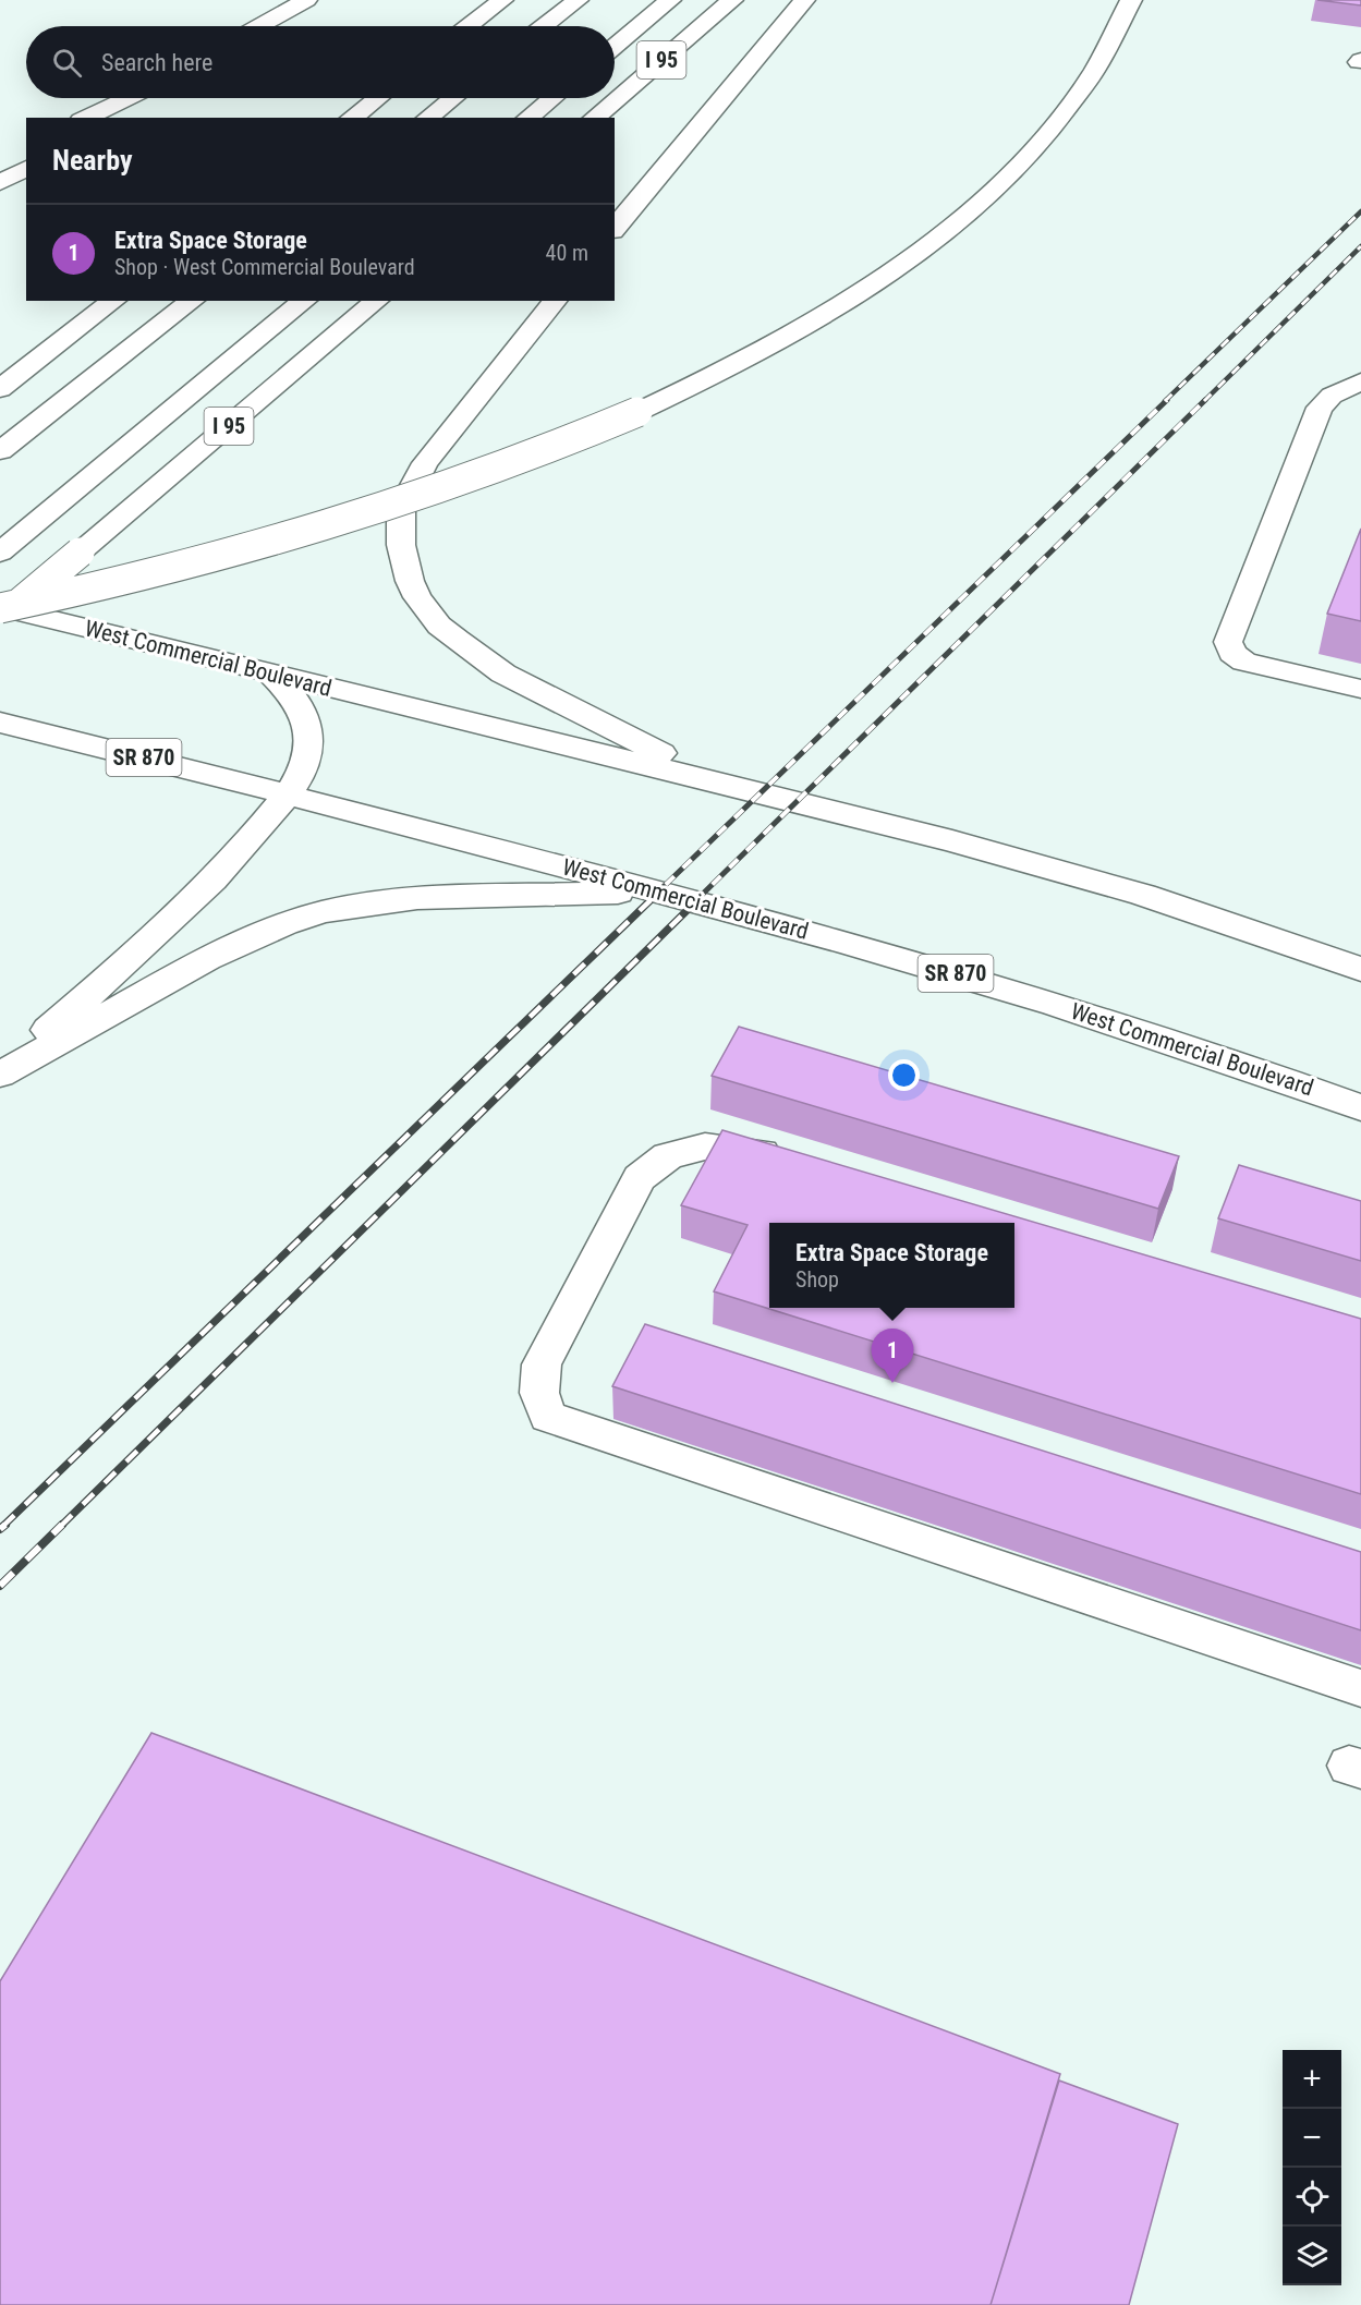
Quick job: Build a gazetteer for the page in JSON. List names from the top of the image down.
{
  "streets": {
    "main road": ["I 95", "West Commercial Boulevard", "SR 870"]
  },
  "page": {
    "search": "Search here",
    "heading": "Nearby",
    "list": [
      {
        "mark": "1",
        "name": "Extra Space Storage",
        "note": "Shop · West Commercial Boulevard",
        "value": "40 m"
      }
    ],
    "popup": ["Extra Space Storage", "Shop"],
    "pins": "1",
    "map_buttons": ["+", "−"]
  }
}
